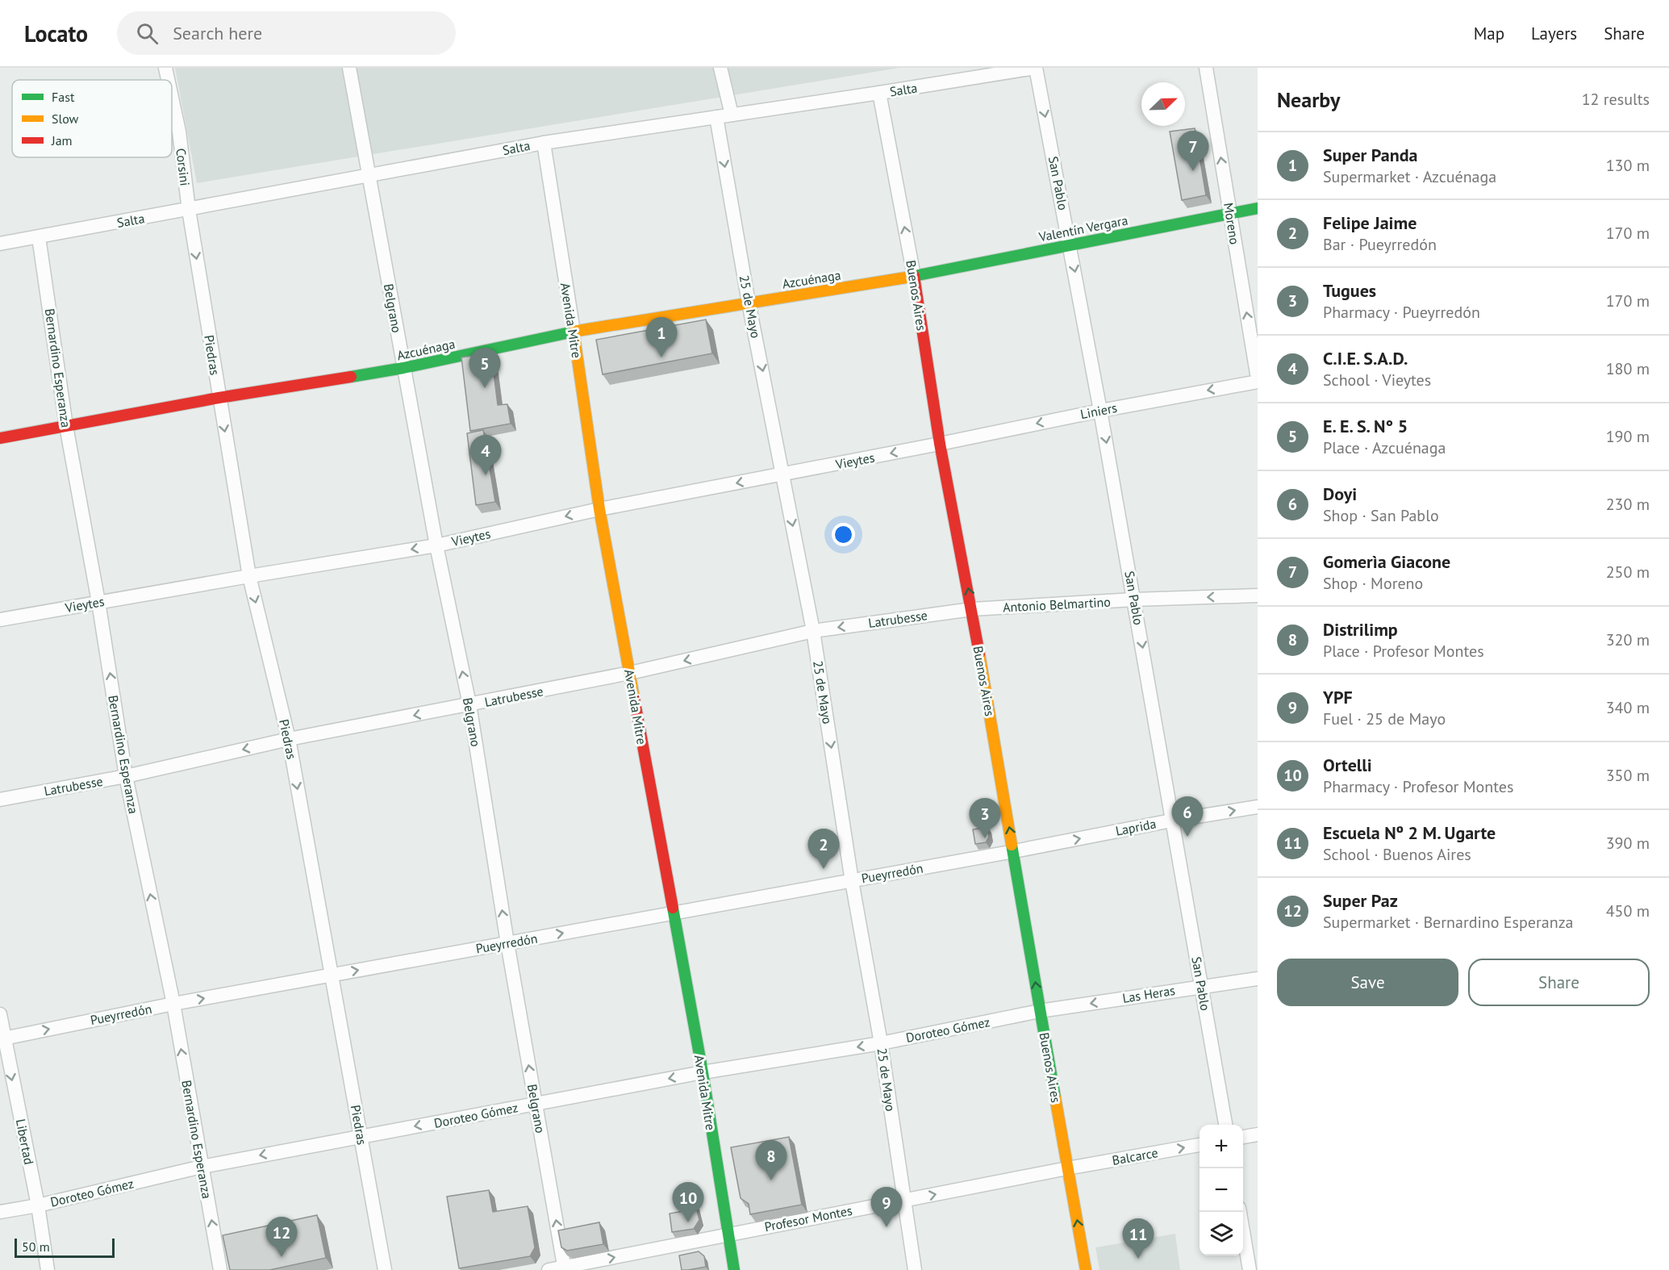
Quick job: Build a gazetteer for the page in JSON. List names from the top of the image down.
{
  "streets": {
    "street": [
      "Salta",
      "Corsini",
      "San Pablo",
      "Moreno",
      "Valentín Vergara",
      "Azcuénaga",
      "Buenos Aires",
      "25 de Mayo",
      "Belgrano",
      "Avenida Mitre",
      "Piedras",
      "Bernardino Esperanza",
      "Liniers",
      "Vieytes",
      "Antonio Belmartino",
      "Latrubesse",
      "Laprida",
      "Pueyrredón",
      "Las Heras",
      "Doroteo Gómez",
      "Libertad",
      "Balcarce",
      "Profesor Montes"
    ]
  },
  "crossings": [
    ["Salta", "Corsini"],
    ["Salta", "San Pablo"],
    ["Salta", "Buenos Aires"],
    ["Salta", "25 de Mayo"],
    ["Salta", "Belgrano"],
    ["Salta", "Avenida Mitre"],
    ["Salta", "Piedras"],
    ["Salta", "Bernardino Esperanza"],
    ["Corsini", "Piedras"],
    ["San Pablo", "Valentín Vergara"],
    ["San Pablo", "Liniers"],
    ["San Pablo", "Antonio Belmartino"],
    ["San Pablo", "Laprida"],
    ["San Pablo", "Las Heras"],
    ["Moreno", "Valentín Vergara"],
    ["Moreno", "Liniers"],
    ["Valentín Vergara", "Azcuénaga"],
    ["Valentín Vergara", "Buenos Aires"],
    ["Azcuénaga", "Buenos Aires"],
    ["Azcuénaga", "25 de Mayo"],
    ["Azcuénaga", "Belgrano"],
    ["Azcuénaga", "Avenida Mitre"],
    ["Azcuénaga", "Piedras"],
    ["Azcuénaga", "Bernardino Esperanza"],
    ["Buenos Aires", "Liniers"],
    ["Buenos Aires", "Vieytes"],
    ["Buenos Aires", "Antonio Belmartino"],
    ["Buenos Aires", "Latrubesse"],
    ["Buenos Aires", "Laprida"],
    ["Buenos Aires", "Pueyrredón"],
    ["Buenos Aires", "Las Heras"],
    ["Buenos Aires", "Doroteo Gómez"],
    ["Buenos Aires", "Balcarce"],
    ["Buenos Aires", "Profesor Montes"],
    ["25 de Mayo", "Vieytes"],
    ["25 de Mayo", "Latrubesse"],
    ["25 de Mayo", "Pueyrredón"],
    ["25 de Mayo", "Doroteo Gómez"],
    ["25 de Mayo", "Profesor Montes"],
    ["Belgrano", "Vieytes"],
    ["Belgrano", "Latrubesse"],
    ["Belgrano", "Pueyrredón"],
    ["Belgrano", "Doroteo Gómez"],
    ["Belgrano", "Profesor Montes"],
    ["Avenida Mitre", "Vieytes"],
    ["Avenida Mitre", "Latrubesse"],
    ["Avenida Mitre", "Pueyrredón"],
    ["Avenida Mitre", "Doroteo Gómez"],
    ["Avenida Mitre", "Profesor Montes"],
    ["Piedras", "Vieytes"],
    ["Piedras", "Latrubesse"],
    ["Piedras", "Pueyrredón"],
    ["Piedras", "Doroteo Gómez"],
    ["Bernardino Esperanza", "Vieytes"],
    ["Bernardino Esperanza", "Latrubesse"],
    ["Bernardino Esperanza", "Pueyrredón"],
    ["Bernardino Esperanza", "Doroteo Gómez"],
    ["Liniers", "Vieytes"],
    ["Antonio Belmartino", "Latrubesse"],
    ["Laprida", "Pueyrredón"],
    ["Pueyrredón", "Libertad"],
    ["Las Heras", "Doroteo Gómez"],
    ["Doroteo Gómez", "Libertad"],
    ["Balcarce", "Profesor Montes"]
  ],
  "one_way": [
    "San Pablo",
    "Moreno",
    "Buenos Aires",
    "25 de Mayo",
    "Belgrano",
    "Piedras",
    "Bernardino Esperanza",
    "Liniers",
    "Vieytes",
    "Antonio Belmartino",
    "Latrubesse",
    "Laprida",
    "Pueyrredón",
    "Las Heras",
    "Doroteo Gómez",
    "Libertad",
    "Balcarce",
    "Profesor Montes"
  ],
  "legend": ["Fast", "Slow", "Jam"],
  "scale_bar": "50 m",
  "north": "top right",
  "page": {
    "header": "Locato",
    "search": "Search here",
    "nav": ["Map", "Layers", "Share"],
    "heading": ["Nearby", "12 results"],
    "pins": [
      "7",
      "1",
      "5",
      "4",
      "6",
      "3",
      "2",
      "8",
      "10",
      "9",
      "12",
      "11"
    ],
    "list": [
      {
        "mark": "1",
        "name": "Super Panda",
        "note": "Supermarket · Azcuénaga",
        "value": "130 m"
      },
      {
        "mark": "2",
        "name": "Felipe Jaime",
        "note": "Bar · Pueyrredón",
        "value": "170 m"
      },
      {
        "mark": "3",
        "name": "Tugues",
        "note": "Pharmacy · Pueyrredón",
        "value": "170 m"
      },
      {
        "mark": "4",
        "name": "C.I.E. S.A.D.",
        "note": "School · Vieytes",
        "value": "180 m"
      },
      {
        "mark": "5",
        "name": "E. E. S. N° 5",
        "note": "Place · Azcuénaga",
        "value": "190 m"
      },
      {
        "mark": "6",
        "name": "Doyi",
        "note": "Shop · San Pablo",
        "value": "230 m"
      },
      {
        "mark": "7",
        "name": "Gomerìa Giacone",
        "note": "Shop · Moreno",
        "value": "250 m"
      },
      {
        "mark": "8",
        "name": "Distrilimp",
        "note": "Place · Profesor Montes",
        "value": "320 m"
      },
      {
        "mark": "9",
        "name": "YPF",
        "note": "Fuel · 25 de Mayo",
        "value": "340 m"
      },
      {
        "mark": "10",
        "name": "Ortelli",
        "note": "Pharmacy · Profesor Montes",
        "value": "350 m"
      },
      {
        "mark": "11",
        "name": "Escuela Nº 2 M. Ugarte",
        "note": "School · Buenos Aires",
        "value": "390 m"
      },
      {
        "mark": "12",
        "name": "Super Paz",
        "note": "Supermarket · Bernardino Esperanza",
        "value": "450 m"
      }
    ],
    "buttons": ["Save", "Share"],
    "map_buttons": ["+", "−"],
    "scale": "50 m"
  }
}
